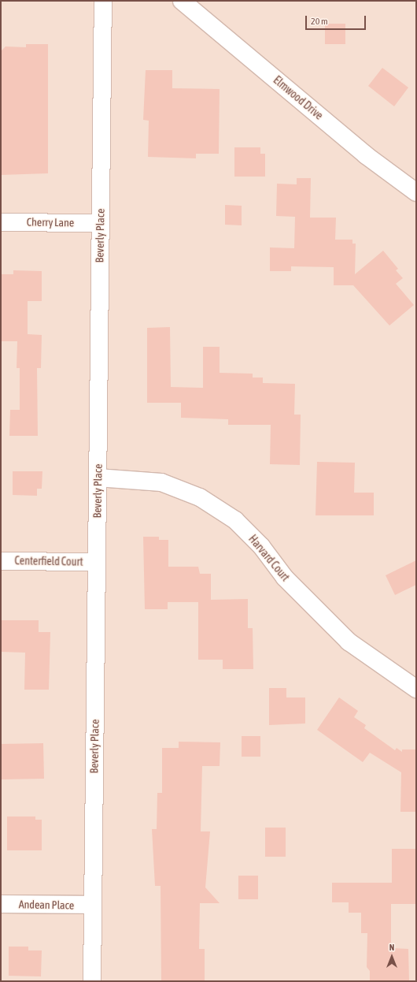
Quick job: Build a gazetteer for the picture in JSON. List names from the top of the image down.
{
  "streets": {
    "street": [
      "Elmwood Drive",
      "Cherry Lane",
      "Beverly Place",
      "Harvard Court",
      "Centerfield Court",
      "Andean Place"
    ]
  },
  "crossings": [
    ["Cherry Lane", "Beverly Place"],
    ["Beverly Place", "Harvard Court"],
    ["Beverly Place", "Centerfield Court"],
    ["Beverly Place", "Andean Place"]
  ],
  "scale_bar": "20 m",
  "north": "top"
}
